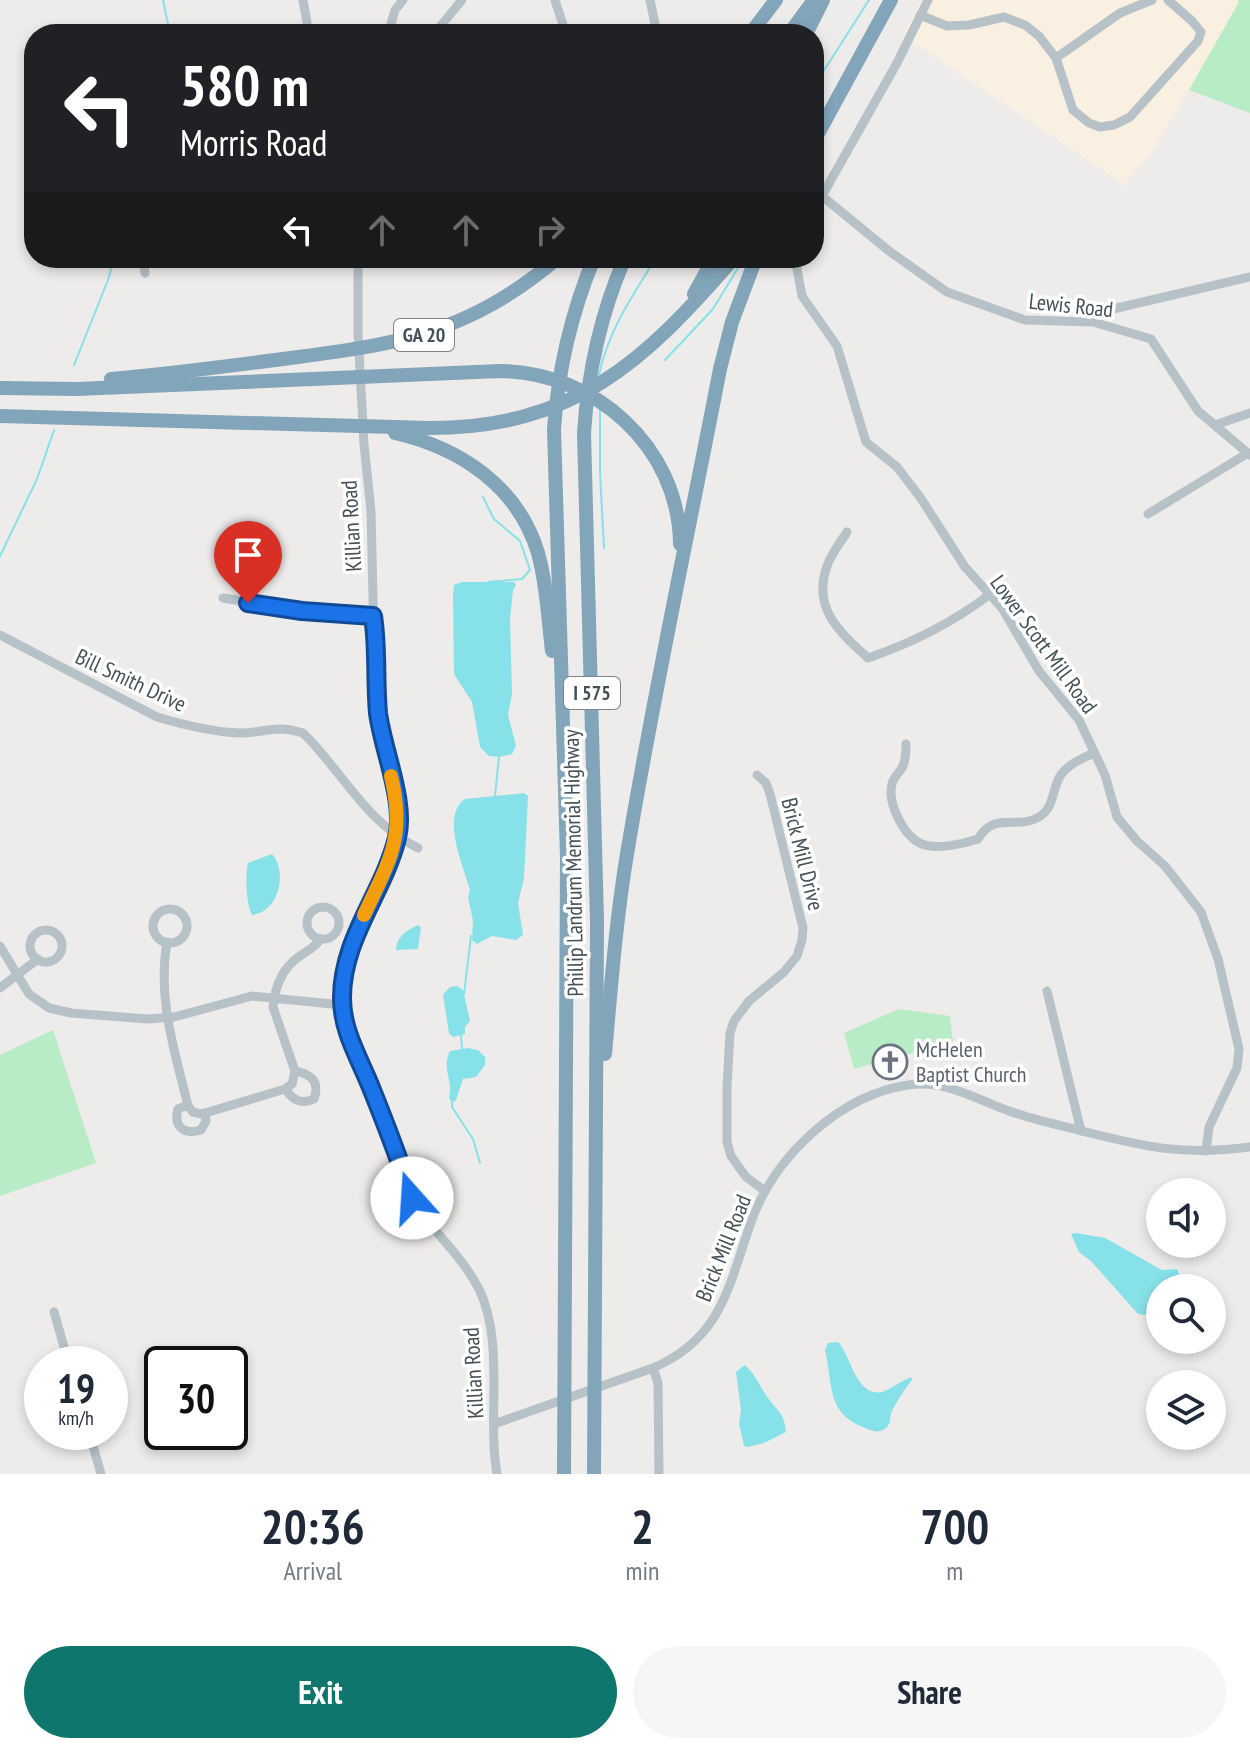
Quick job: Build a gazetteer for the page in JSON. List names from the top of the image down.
{
  "streets": {
    "highway": ["GA 20", "I 575", "Phillip Landrum Memorial Highway"],
    "street": [
      "Lewis Road",
      "Killian Road",
      "Lower Scott Mill Road",
      "Bill Smith Drive",
      "Brick Mill Drive",
      "Brick Mill Road"
    ]
  },
  "crossings": [
    ["Killian Road", "Bill Smith Drive"],
    ["Killian Road", "Brick Mill Road"],
    ["Lower Scott Mill Road", "Brick Mill Road"],
    ["Brick Mill Drive", "Brick Mill Road"]
  ],
  "places": {
    "church": ["McHelen Baptist Church"]
  },
  "page": {
    "turn": ["580 m", "Morris Road"],
    "speed": "19 km/h",
    "limit": "30",
    "eta": [
      "20:36",
      "Arrival",
      "2",
      "min",
      "700",
      "m"
    ],
    "buttons": ["Exit", "Share"]
  }
}
